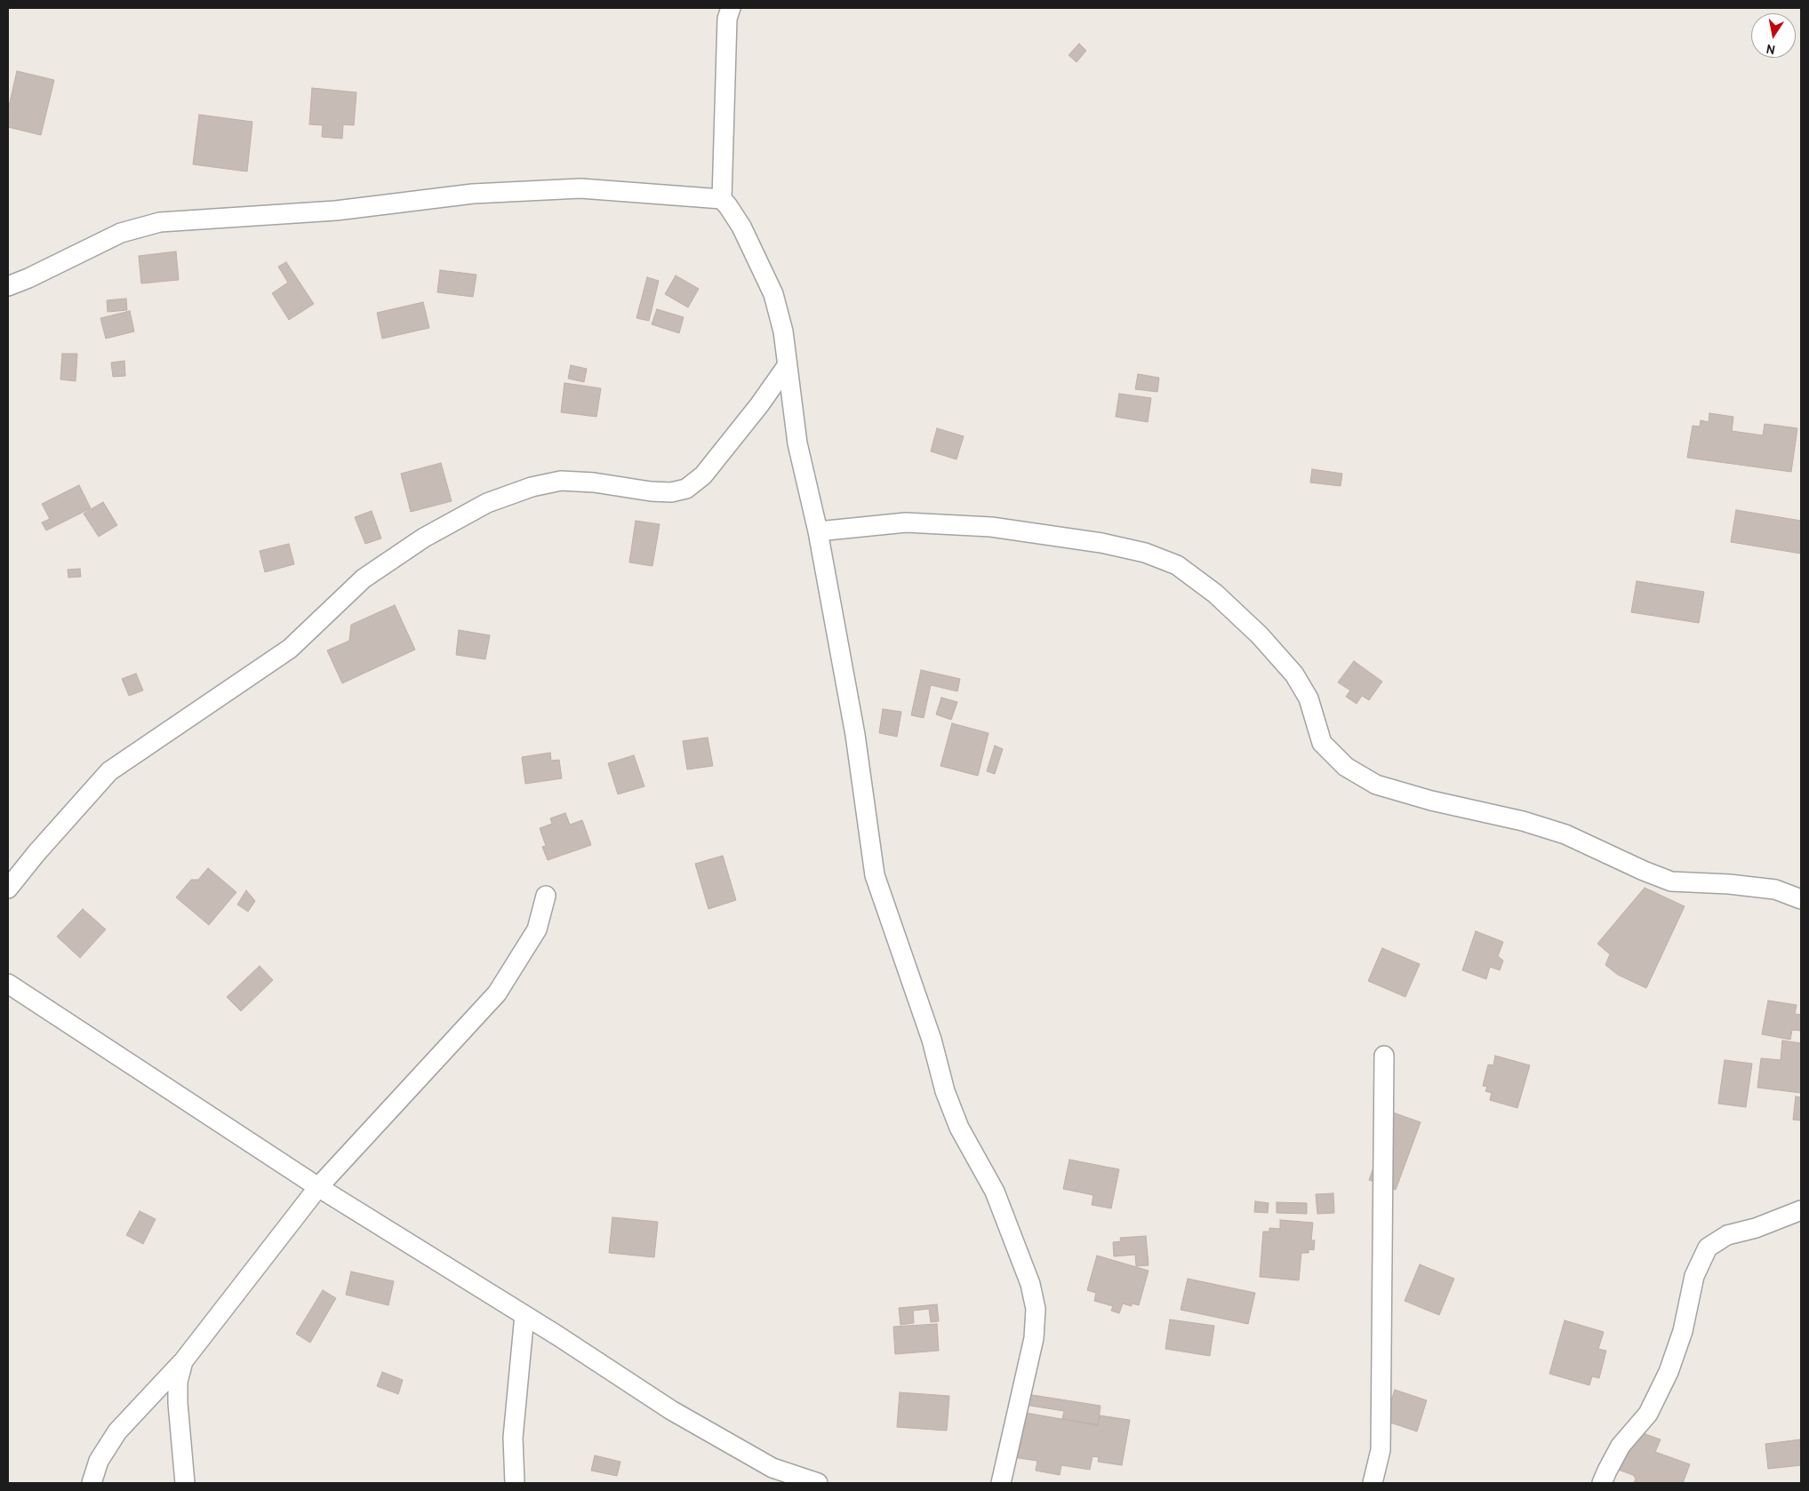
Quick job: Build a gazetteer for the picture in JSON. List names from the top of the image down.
{
  "north": "bottom"
}
